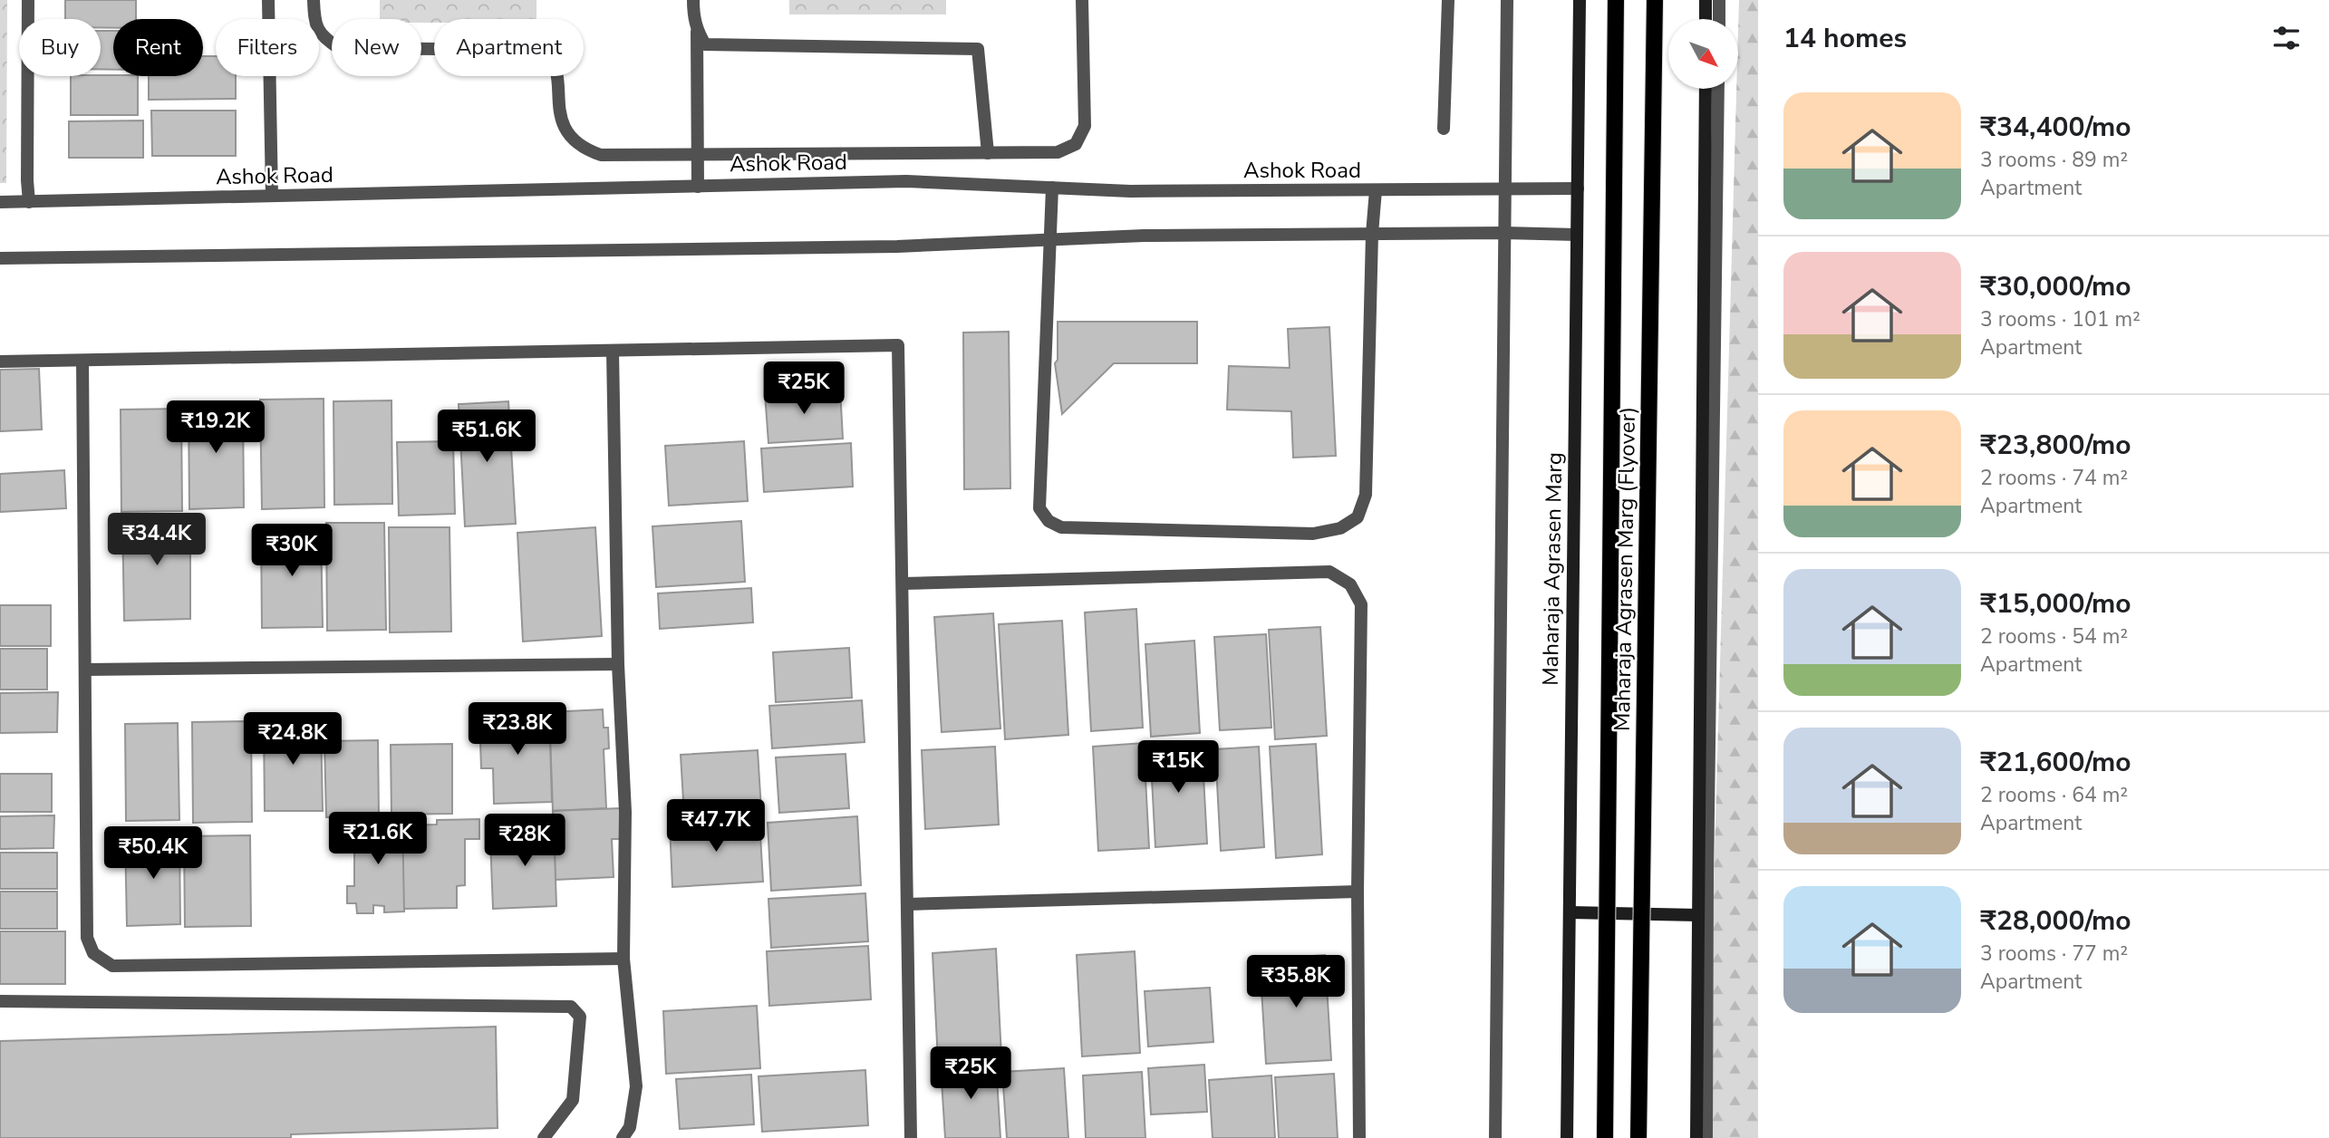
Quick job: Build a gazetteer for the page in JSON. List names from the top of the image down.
{
  "streets": {
    "main road": ["Maharaja Agrasen Marg", "Maharaja Agrasen Marg (Flyover)"],
    "street": ["Ashok Road"]
  },
  "crossings": [
    ["Ashok Road", "Maharaja Agrasen Marg"]
  ],
  "north": "bottom right",
  "page": {
    "heading": "14 homes",
    "chip": [
      "Buy",
      "Rent",
      "Filters",
      "New",
      "Apartment"
    ],
    "list": [
      {
        "name": "₹34,400/mo",
        "note": "3 rooms · 89 m² · Apartment"
      },
      {
        "name": "₹30,000/mo",
        "note": "3 rooms · 101 m² · Apartment"
      },
      {
        "name": "₹23,800/mo",
        "note": "2 rooms · 74 m² · Apartment"
      },
      {
        "name": "₹15,000/mo",
        "note": "2 rooms · 54 m² · Apartment"
      },
      {
        "name": "₹21,600/mo",
        "note": "2 rooms · 64 m² · Apartment"
      },
      {
        "name": "₹28,000/mo",
        "note": "3 rooms · 77 m² · Apartment"
      }
    ],
    "price": [
      "₹25K",
      "₹19.2K",
      "₹51.6K",
      "₹34.4K",
      "₹30K",
      "₹23.8K",
      "₹24.8K",
      "₹15K",
      "₹47.7K",
      "₹21.6K",
      "₹28K",
      "₹50.4K",
      "₹35.8K",
      "₹25K"
    ]
  }
}
